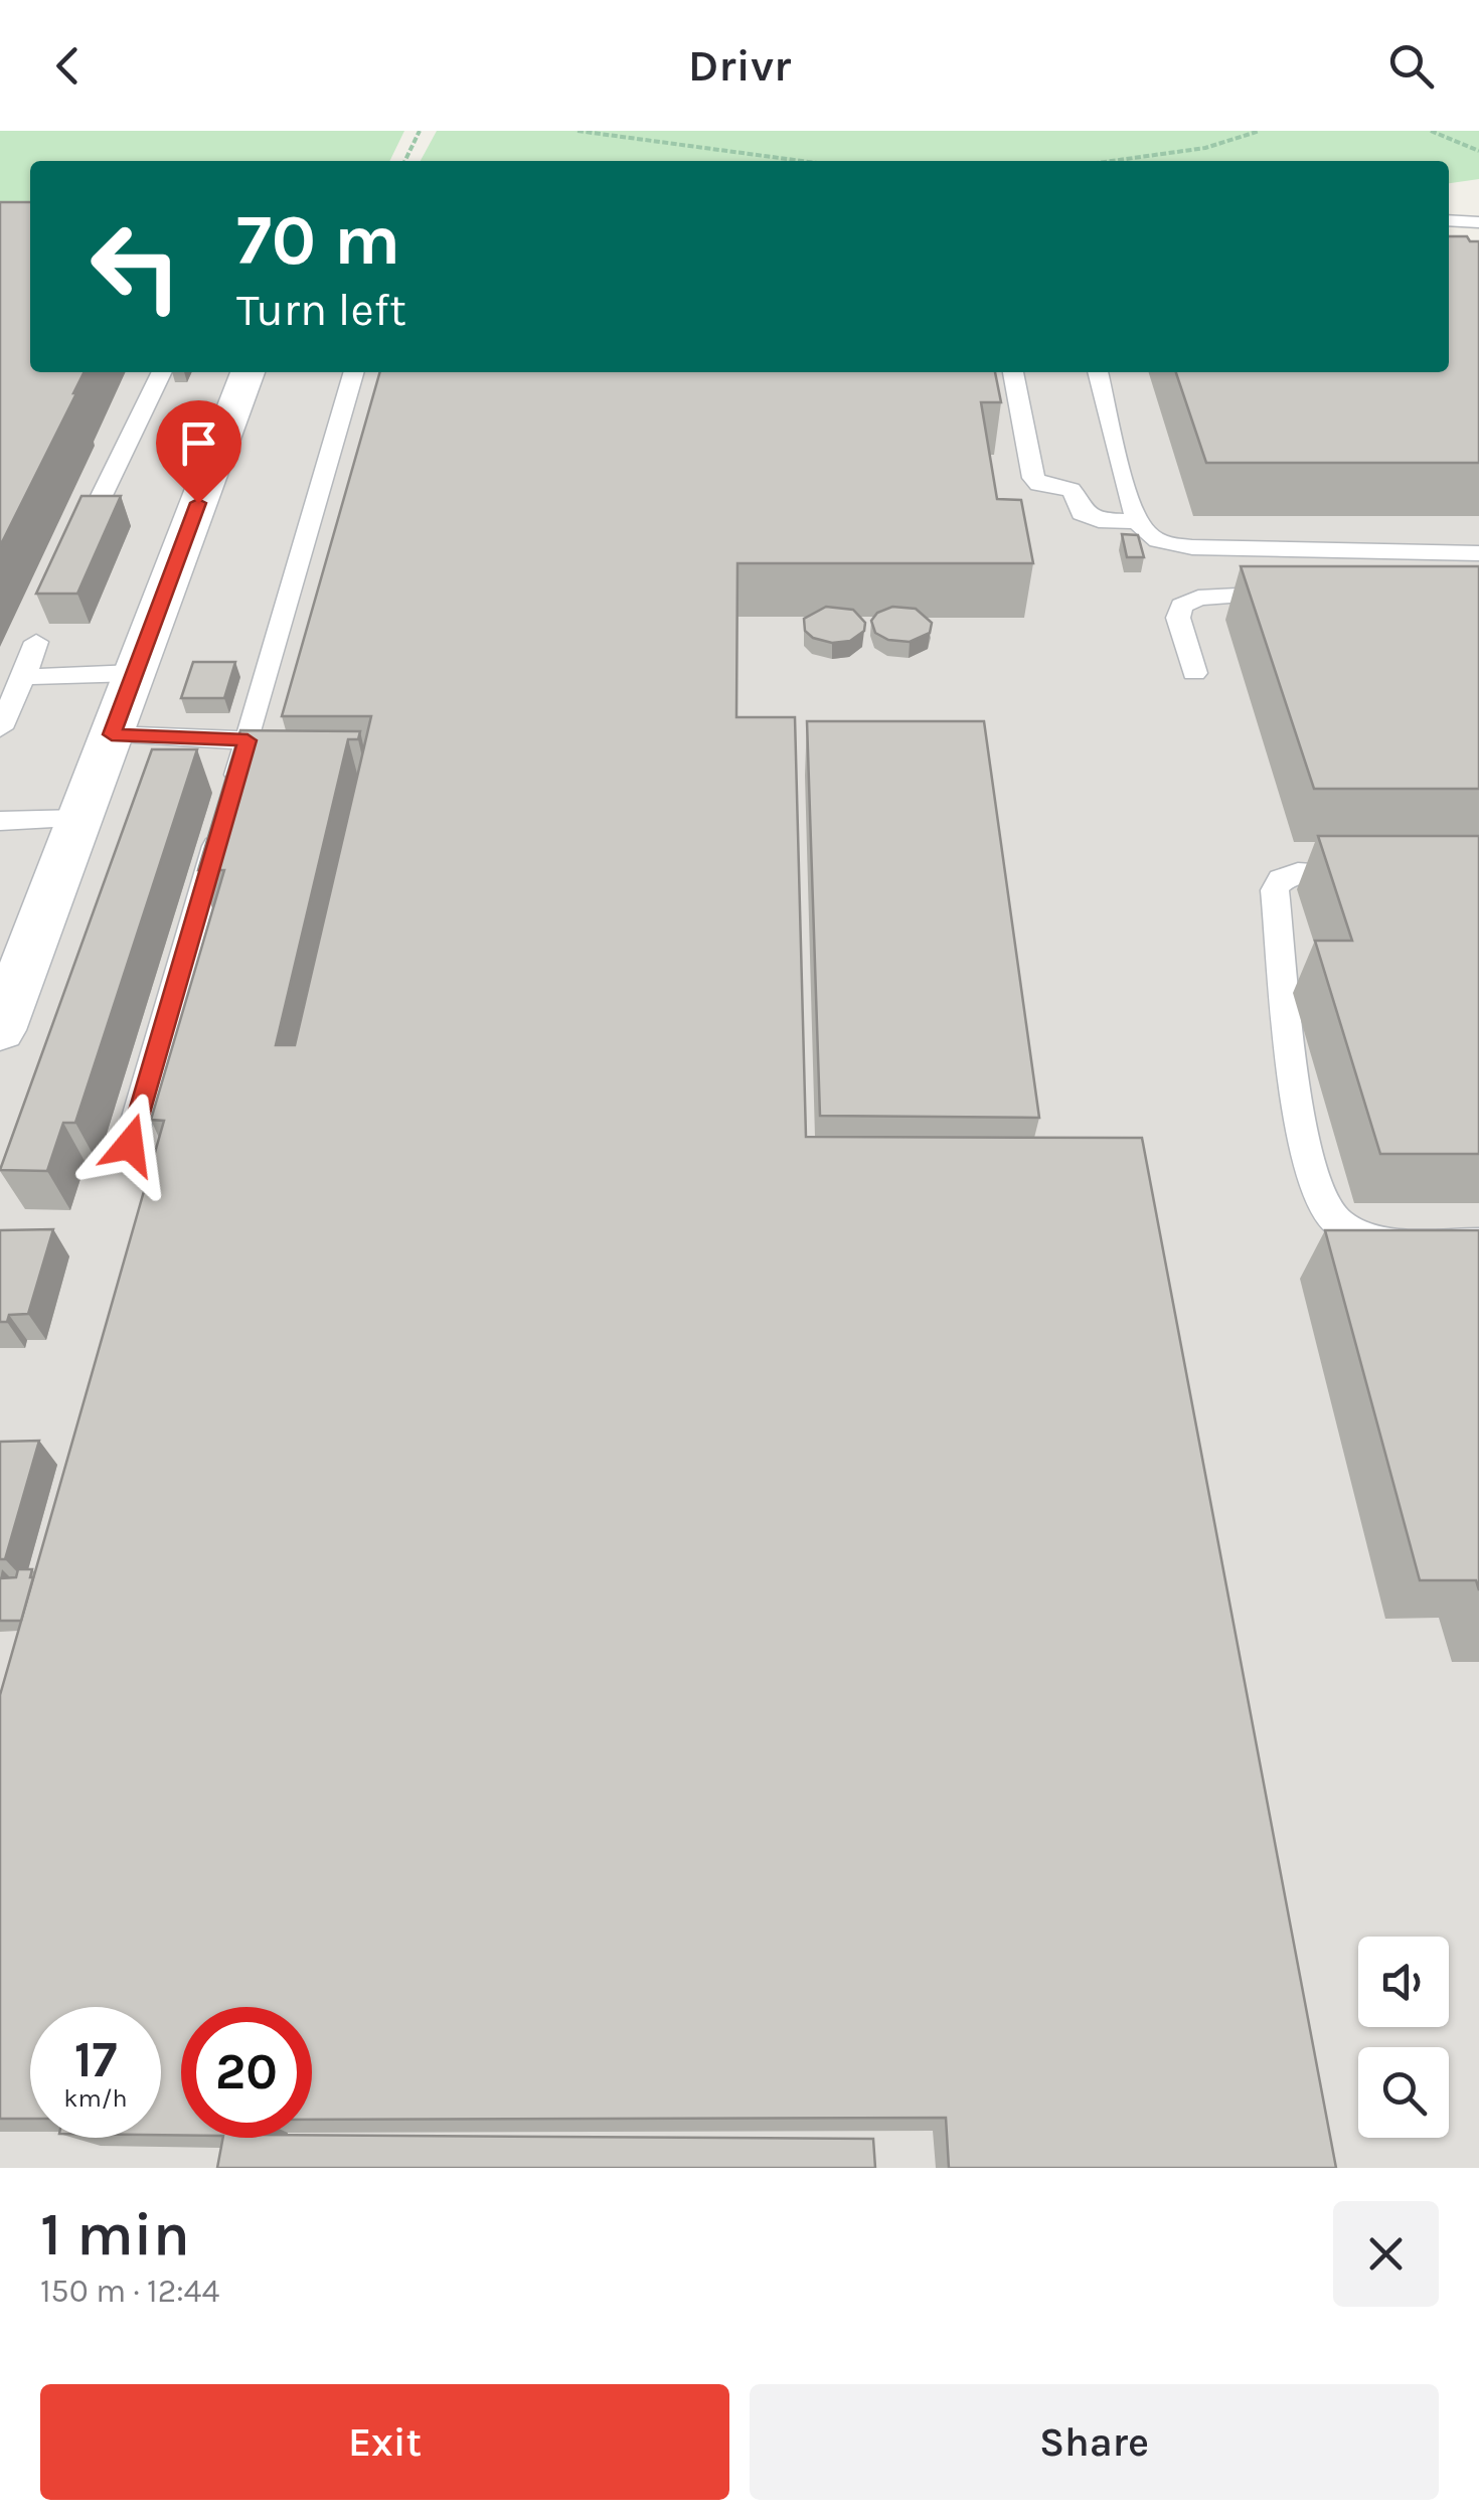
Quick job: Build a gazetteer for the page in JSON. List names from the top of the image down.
{
  "page": {
    "header": "Drivr",
    "turn": ["70 m", "Turn left"],
    "speed": "17 km/h",
    "limit": "20",
    "heading": ["1 min", "150 m · 12:44"],
    "buttons": ["Exit", "Share"]
  }
}
